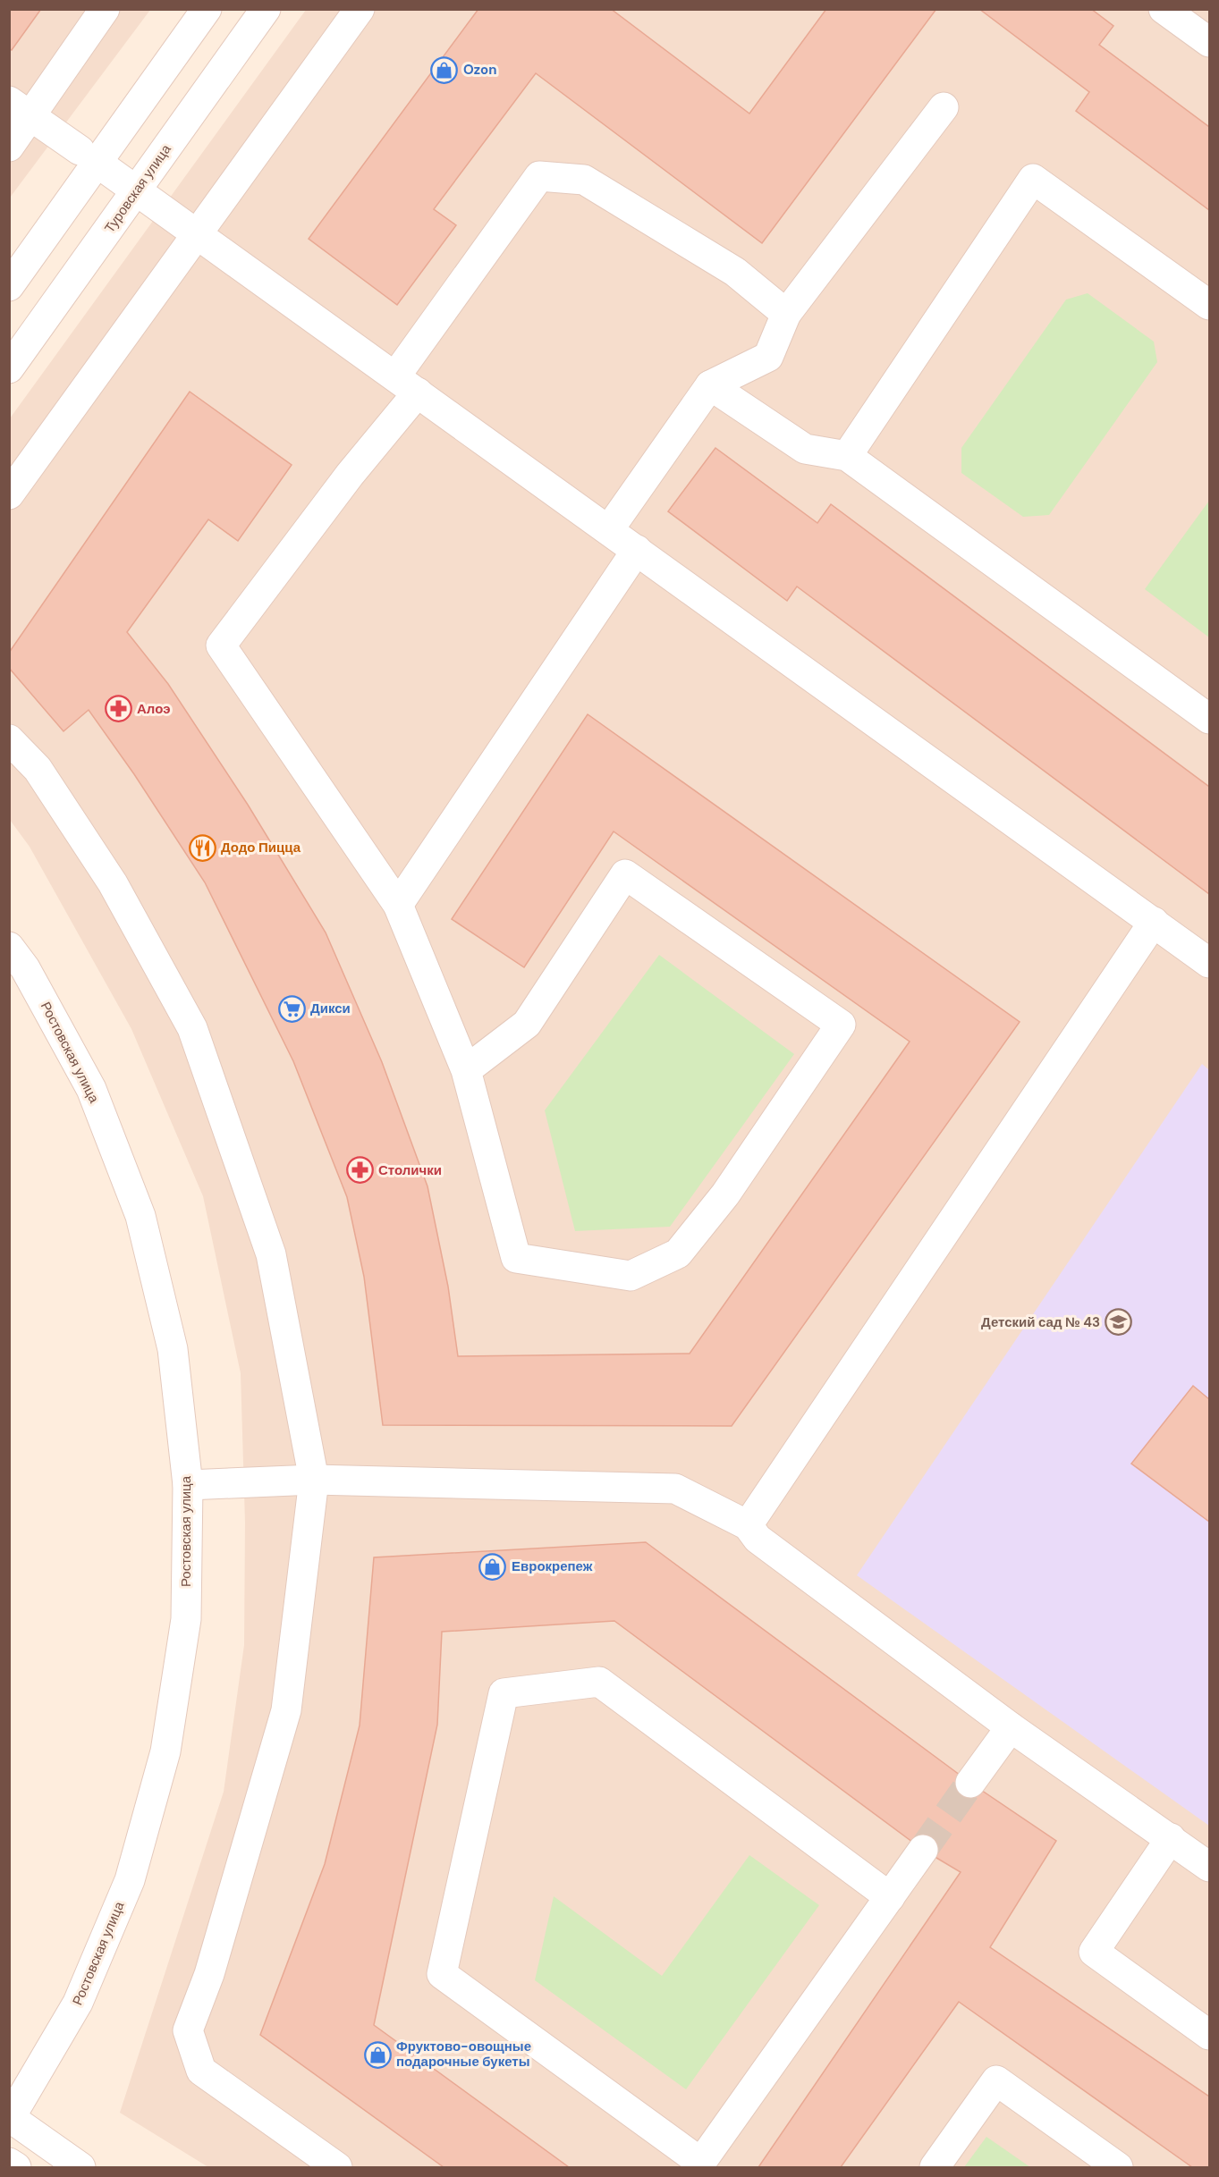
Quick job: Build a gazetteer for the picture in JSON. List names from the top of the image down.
{
  "streets": {
    "street": ["Туровская улица", "Ростовская улица"]
  },
  "places": {
    "shop": ["Ozon", "Еврокрепеж", "Фруктово-овощные подарочные букеты"],
    "pharmacy": ["Алоэ", "Столички"],
    "restaurant": ["Додо Пицца"],
    "supermarket": ["Дикси"],
    "school or university": ["Детский сад № 43"]
  }
}
